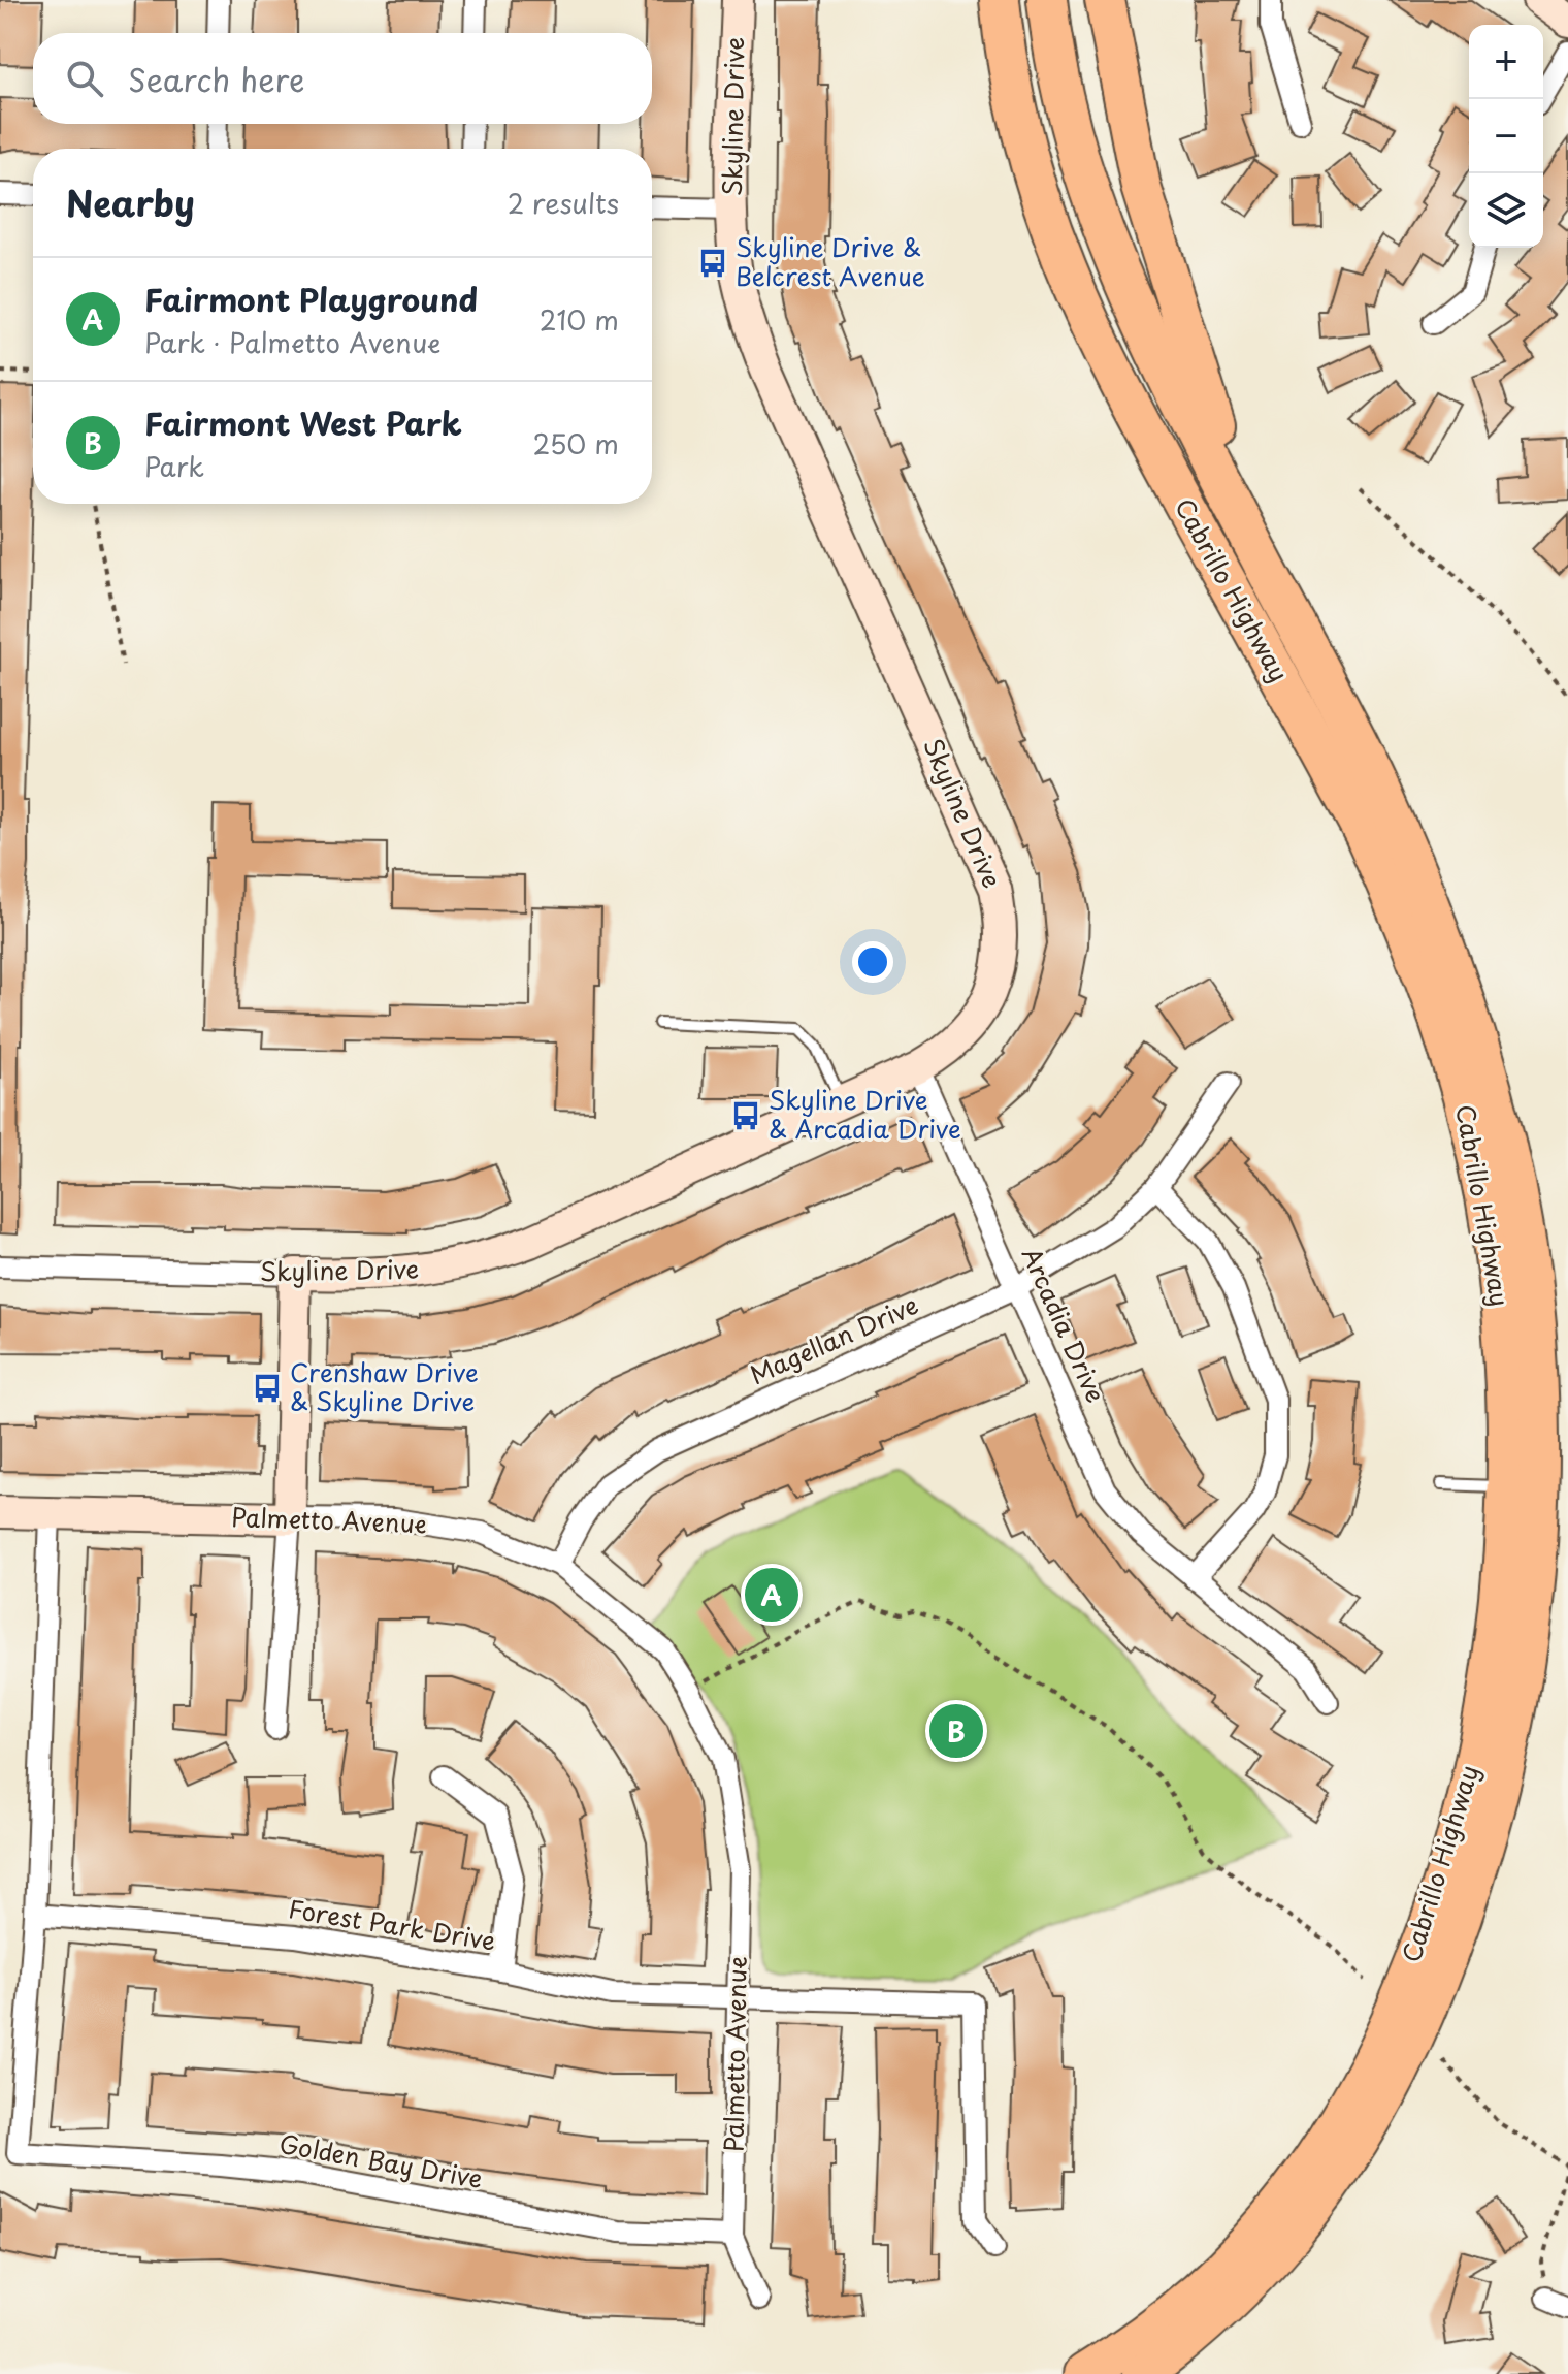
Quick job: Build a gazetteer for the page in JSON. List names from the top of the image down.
{
  "streets": {
    "highway": ["Cabrillo Highway"],
    "street": [
      "Skyline Drive",
      "Arcadia Drive",
      "Magellan Drive",
      "Palmetto Avenue",
      "Forest Park Drive",
      "Golden Bay Drive"
    ]
  },
  "crossings": [
    ["Skyline Drive", "Arcadia Drive"],
    ["Arcadia Drive", "Magellan Drive"],
    ["Magellan Drive", "Palmetto Avenue"],
    ["Palmetto Avenue", "Forest Park Drive"],
    ["Palmetto Avenue", "Golden Bay Drive"],
    ["Forest Park Drive", "Golden Bay Drive"]
  ],
  "places": {
    "bus stop": ["Skyline Drive & Belcrest Avenue", "Skyline Drive & Arcadia Drive", "Crenshaw Drive & Skyline Drive"]
  },
  "page": {
    "map_buttons": ["+", "−"],
    "search": "Search here",
    "heading": ["Nearby", "2 results"],
    "list": [
      {
        "mark": "A",
        "name": "Fairmont Playground",
        "note": "Park · Palmetto Avenue",
        "value": "210 m"
      },
      {
        "mark": "B",
        "name": "Fairmont West Park",
        "note": "Park",
        "value": "250 m"
      }
    ],
    "pins": ["A", "B"]
  }
}
